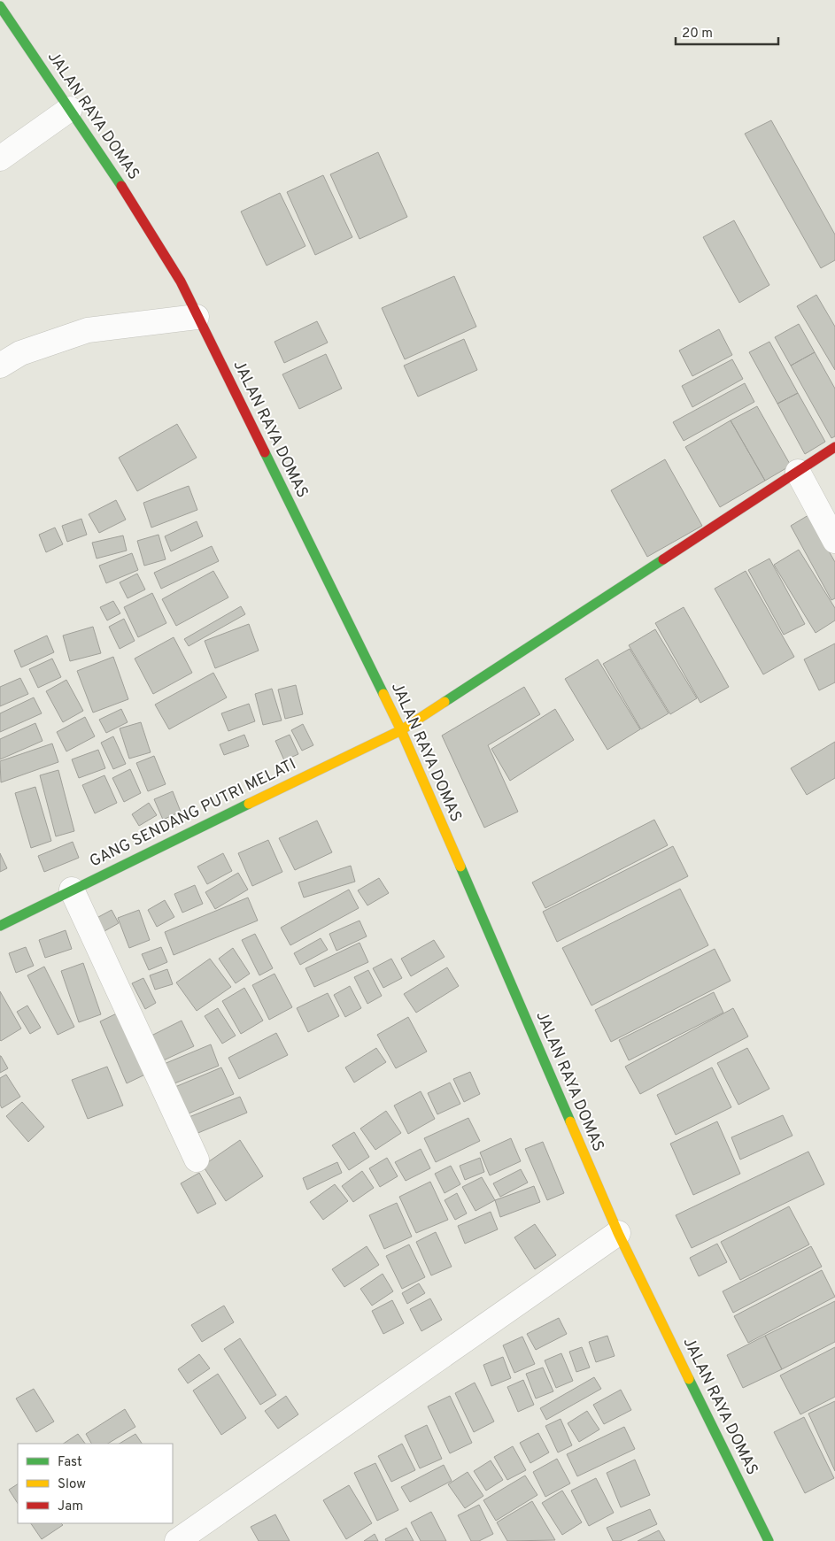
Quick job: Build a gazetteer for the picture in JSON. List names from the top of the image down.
{
  "streets": {
    "main road": ["JALAN RAYA DOMAS", "GANG SENDANG PUTRI MELATI"]
  },
  "crossings": [
    ["JALAN RAYA DOMAS", "GANG SENDANG PUTRI MELATI"]
  ],
  "legend": ["Fast", "Slow", "Jam"],
  "scale_bar": "20 m"
}
